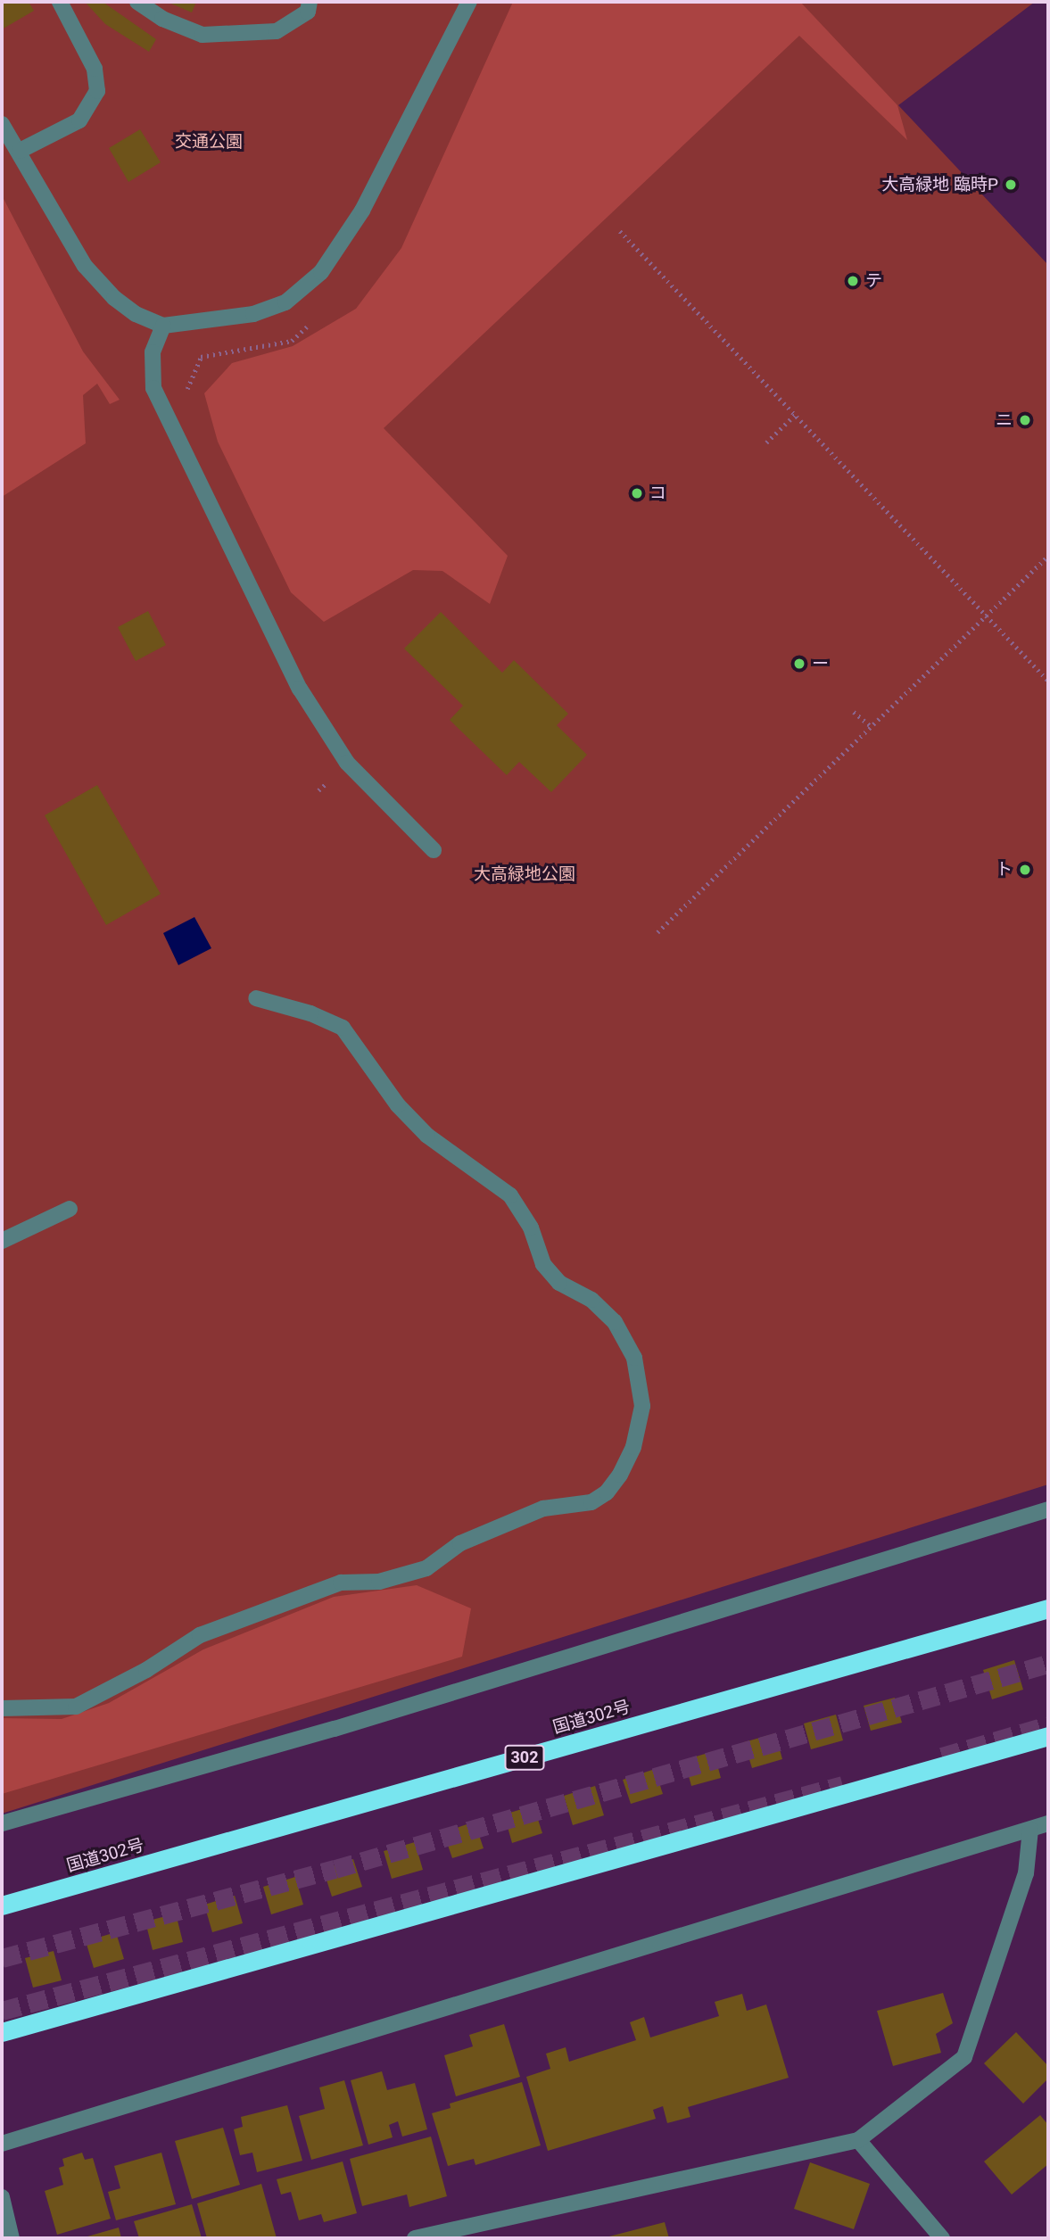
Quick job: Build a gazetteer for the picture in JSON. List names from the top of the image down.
{
  "streets": {
    "highway": ["国道302号", "302"]
  },
  "parks": ["交通公園", "大高緑地公園"],
  "places": [
    "大高緑地 臨時P",
    "テ",
    "ニ",
    "コ",
    "ー",
    "ト"
  ]
}
